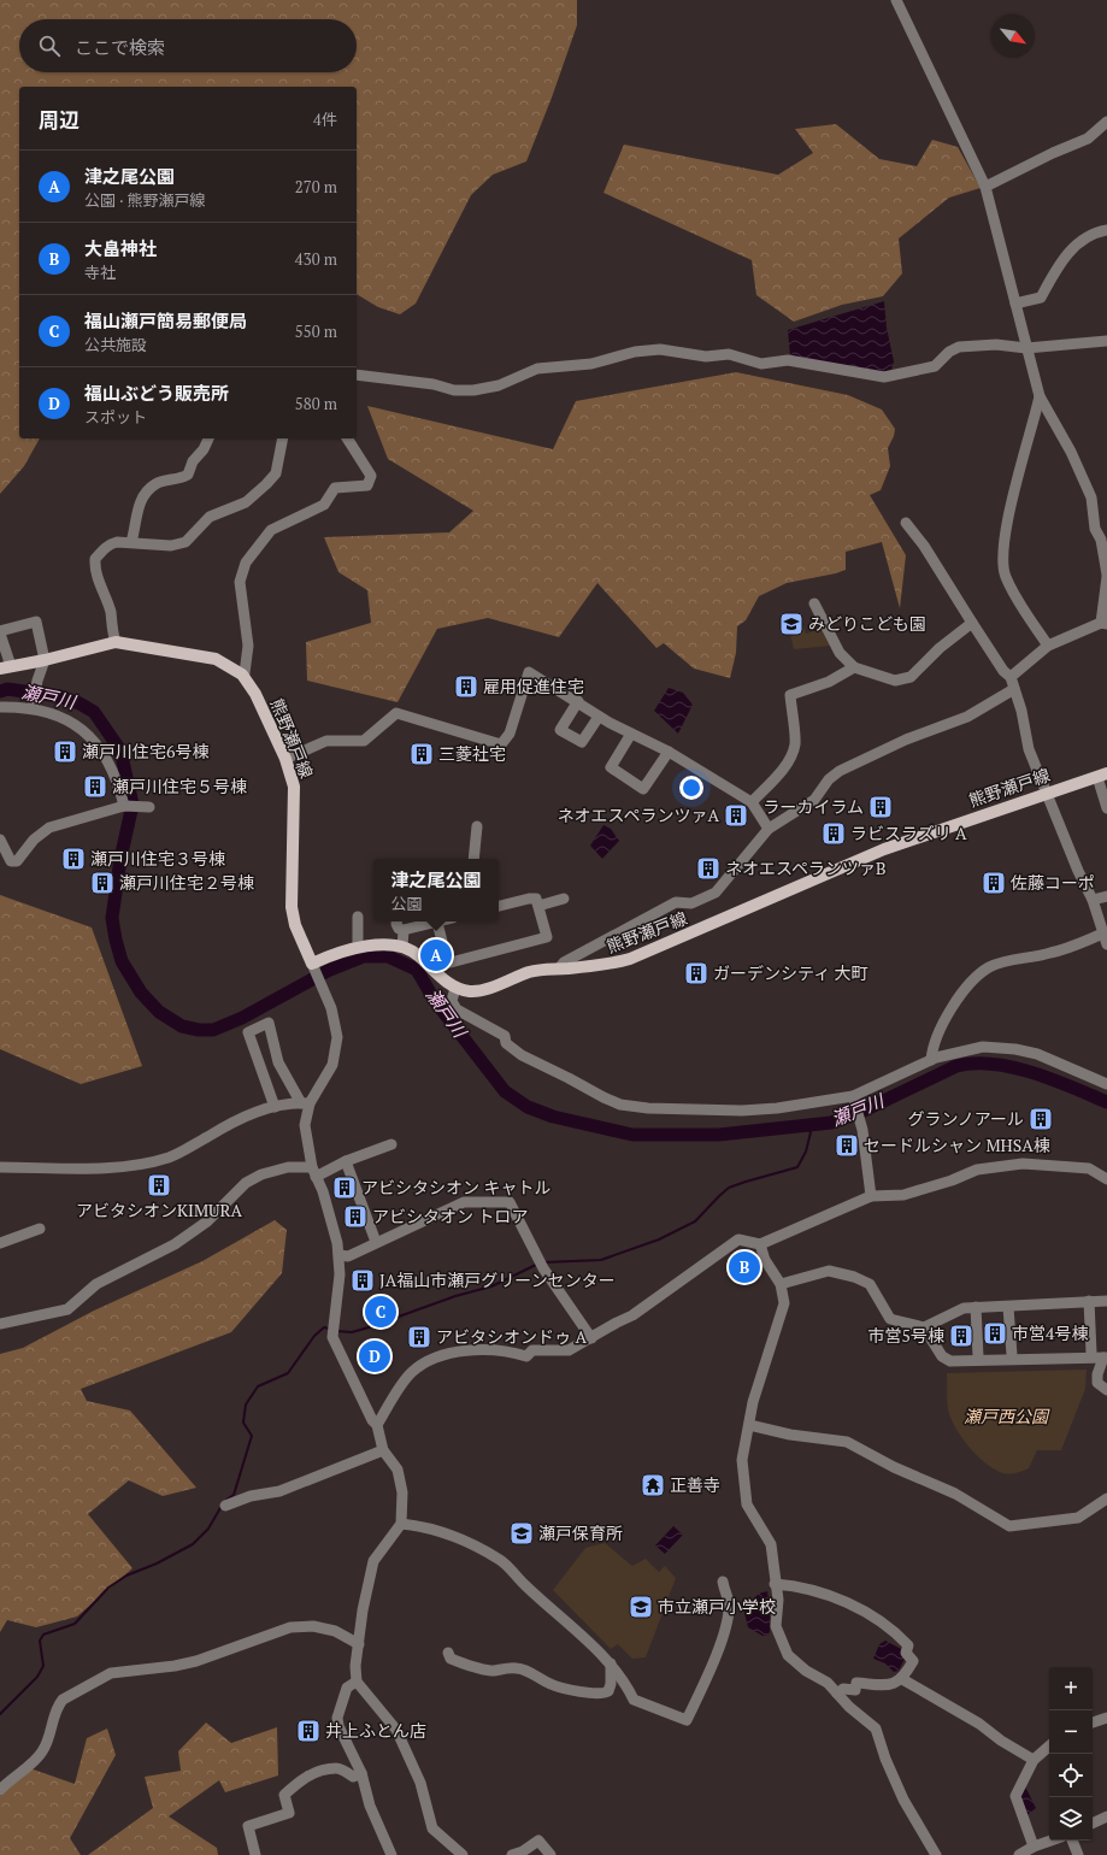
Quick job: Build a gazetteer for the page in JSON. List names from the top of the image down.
{
  "streets": {
    "main road": ["熊野瀬戸線"]
  },
  "water": ["瀬戸川"],
  "parks": ["瀬戸西公園"],
  "places": {
    "school or university": ["みどりこども園", "瀬戸保育所", "市立瀬戸小学校"],
    "building": [
      "雇用促進住宅",
      "瀬戸川住宅6号棟",
      "三菱社宅",
      "瀬戸川住宅５号棟",
      "ラーカイラム",
      "ネオエスペランツァA",
      "ラビスラズリ A",
      "瀬戸川住宅３号棟",
      "ネオエスペランツァB",
      "瀬戸川住宅２号棟",
      "佐藤コーポ",
      "ガーデンシティ 大町",
      "グランノアール",
      "セードルシャン MHSA棟",
      "アビタシオンKIMURA",
      "アビシタシオン キャトル",
      "アビシタオン トロア",
      "JA福山市瀬戸グリーンセンター",
      "市営4号棟",
      "市営5号棟",
      "アビタシオンドゥ A",
      "井上ふとん店"
    ],
    "temple": ["正善寺"]
  },
  "north": "bottom right",
  "page": {
    "search": "ここで検索",
    "heading": ["周辺", "4件"],
    "list": [
      {
        "mark": "A",
        "name": "津之尾公園",
        "note": "公園 · 熊野瀬戸線",
        "value": "270 m"
      },
      {
        "mark": "B",
        "name": "大畠神社",
        "note": "寺社",
        "value": "430 m"
      },
      {
        "mark": "C",
        "name": "福山瀬戸簡易郵便局",
        "note": "公共施設",
        "value": "550 m"
      },
      {
        "mark": "D",
        "name": "福山ぶどう販売所",
        "note": "スポット",
        "value": "580 m"
      }
    ],
    "popup": ["津之尾公園", "公園"],
    "pins": [
      "A",
      "B",
      "C",
      "D"
    ],
    "map_buttons": ["+", "−"]
  }
}
